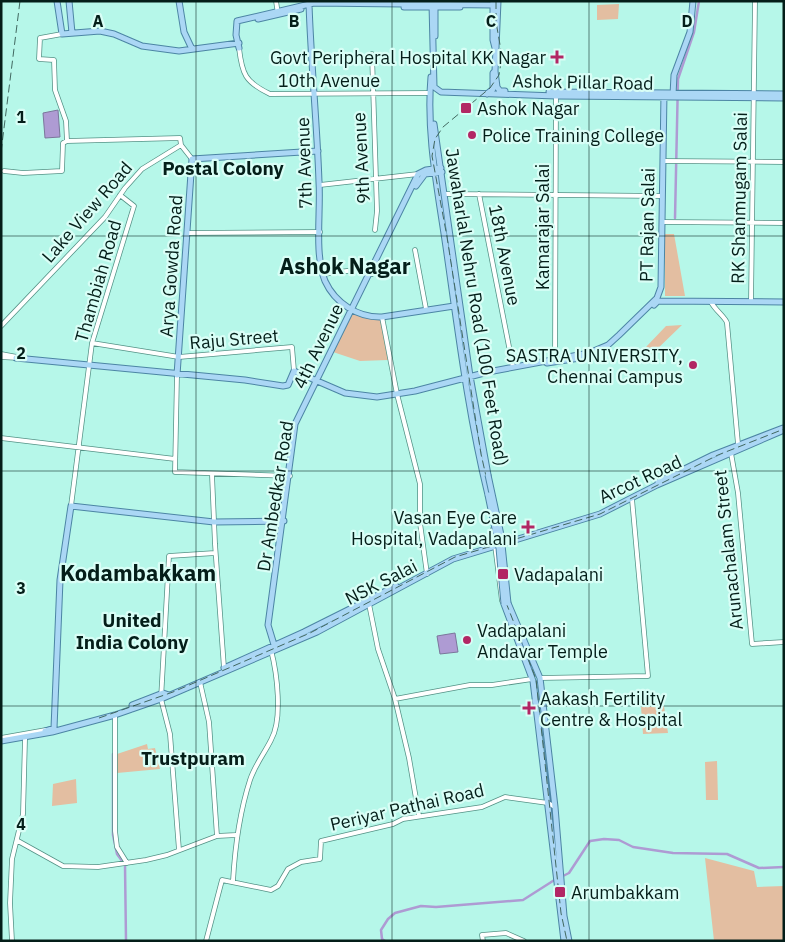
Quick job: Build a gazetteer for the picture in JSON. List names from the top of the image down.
{
  "streets": {
    "main road": [
      "Ashok Pillar Road",
      "7th Avenue",
      "PT Rajan Salai",
      "Arya Gowda Road",
      "Jawaharlal Nehru Road (100 Feet Road)",
      "4th Avenue",
      "Arcot Road",
      "Dr Ambedkar Road",
      "NSK Salai"
    ],
    "street": [
      "10th Avenue",
      "9th Avenue",
      "RK Shanmugam Salai",
      "Lake View Road",
      "Kamarajar Salai",
      "18th Avenue",
      "Thambiah Road",
      "Raju Street",
      "Arunachalam Street",
      "Periyar Pathai Road"
    ]
  },
  "crossings": [
    ["10th Avenue", "9th Avenue"],
    ["10th Avenue", "7th Avenue"],
    ["10th Avenue", "Jawaharlal Nehru Road (100 Feet Road)"],
    ["Ashok Pillar Road", "RK Shanmugam Salai"],
    ["Ashok Pillar Road", "PT Rajan Salai"],
    ["Ashok Pillar Road", "Kamarajar Salai"],
    ["Ashok Pillar Road", "Jawaharlal Nehru Road (100 Feet Road)"],
    ["7th Avenue", "4th Avenue"],
    ["Lake View Road", "Thambiah Road"],
    ["PT Rajan Salai", "Kamarajar Salai"],
    ["PT Rajan Salai", "18th Avenue"],
    ["PT Rajan Salai", "Jawaharlal Nehru Road (100 Feet Road)"],
    ["Arya Gowda Road", "Raju Street"],
    ["Thambiah Road", "Raju Street"],
    ["Jawaharlal Nehru Road (100 Feet Road)", "Arcot Road"],
    ["Jawaharlal Nehru Road (100 Feet Road)", "NSK Salai"],
    ["Jawaharlal Nehru Road (100 Feet Road)", "Periyar Pathai Road"],
    ["4th Avenue", "Dr Ambedkar Road"],
    ["Arcot Road", "Arunachalam Street"],
    ["Arcot Road", "NSK Salai"],
    ["Dr Ambedkar Road", "NSK Salai"]
  ],
  "districts": [
    "Postal Colony",
    "Ashok Nagar",
    "Kodambakkam",
    "United India Colony",
    "Trustpuram"
  ],
  "places": {
    "health": ["Govt Peripheral Hospital KK Nagar", "Vasan Eye Care Hospital, Vadapalani", "Aakash Fertility Centre & Hospital"],
    "transit": ["Ashok Nagar", "Vadapalani", "Arumbakkam"],
    "other": ["Police Training College", "SASTRA UNIVERSITY, Chennai Campus", "Vadapalani Andavar Temple"]
  },
  "grid": {
    "columns": [
      "A",
      "B",
      "C",
      "D"
    ],
    "rows": [
      "1",
      "2",
      "3",
      "4"
    ]
  }
}
